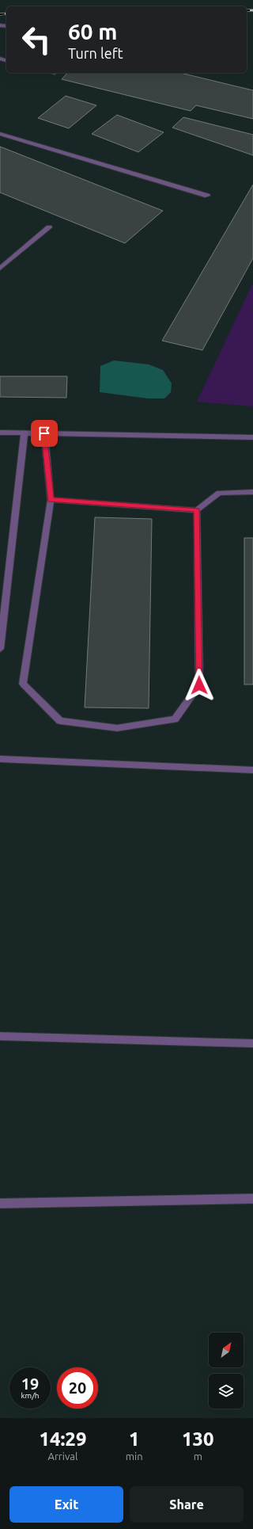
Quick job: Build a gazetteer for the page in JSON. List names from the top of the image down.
{
  "north": "top right",
  "page": {
    "turn": ["60 m", "Turn left"],
    "speed": "19 km/h",
    "limit": "20",
    "eta": [
      "14:29",
      "Arrival",
      "1",
      "min",
      "130",
      "m"
    ],
    "buttons": ["Exit", "Share"]
  }
}
